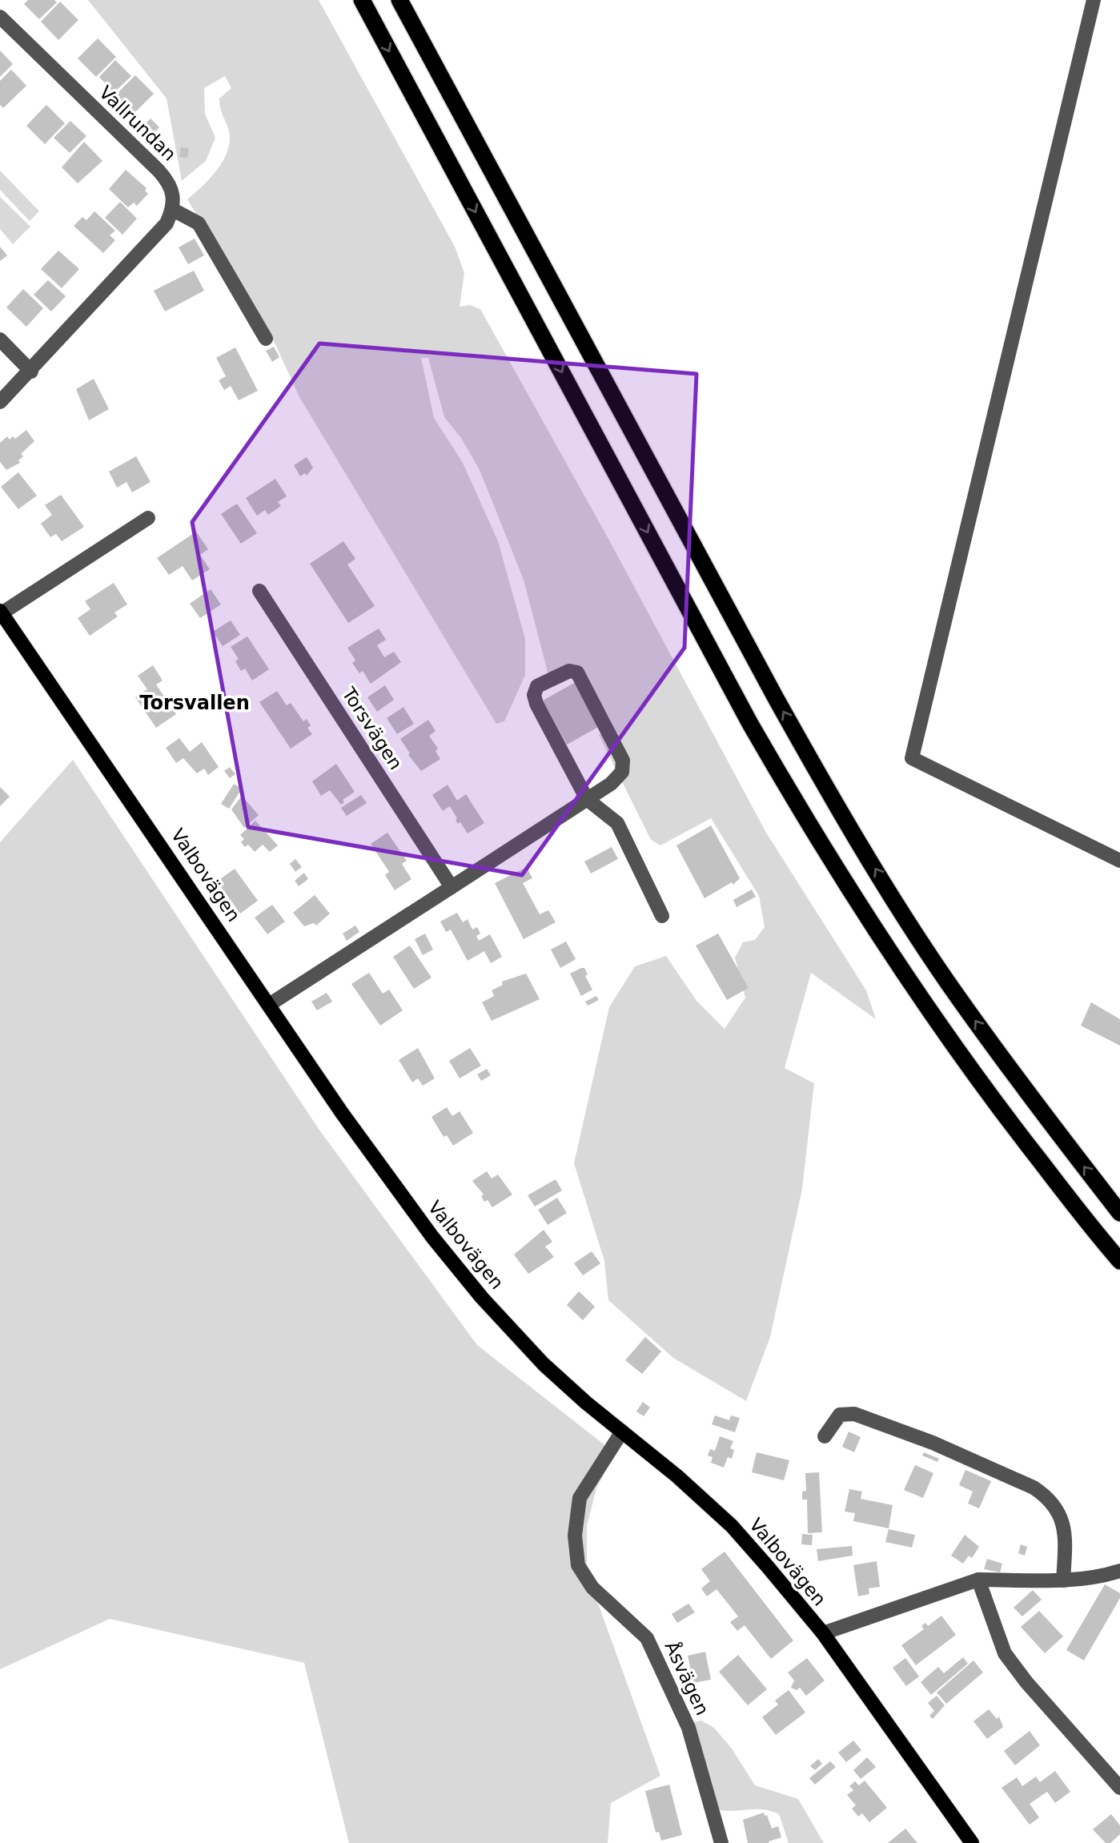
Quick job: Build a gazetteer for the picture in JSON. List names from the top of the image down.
{
  "streets": {
    "main road": ["Valbovägen"],
    "street": ["Vallrundan", "Torsvägen", "Åsvägen"]
  },
  "crossings": [
    ["Valbovägen", "Åsvägen"]
  ],
  "districts": ["Torsvallen"]
}
